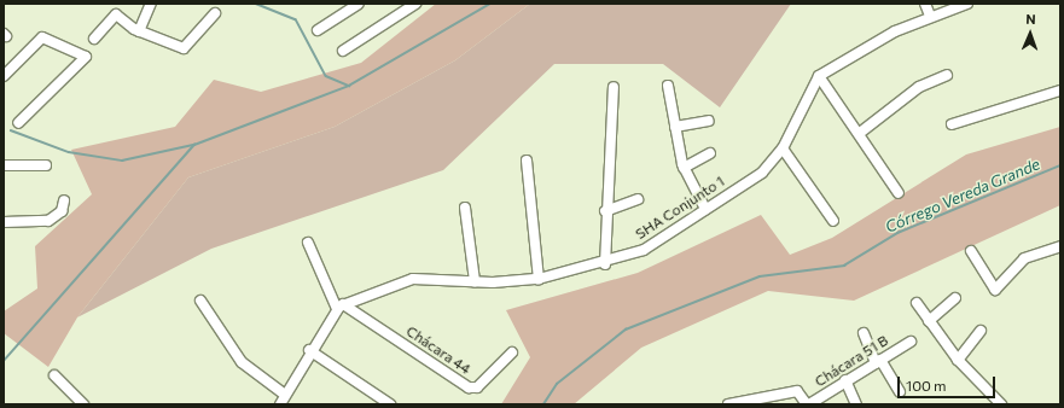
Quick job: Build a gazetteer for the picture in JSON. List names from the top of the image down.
{
  "streets": {
    "street": ["SHA Conjunto 1", "Chácara 44", "Chácara 51 B"]
  },
  "crossings": [
    ["SHA Conjunto 1", "Chácara 44"]
  ],
  "water": ["Córrego Vereda Grande"],
  "scale_bar": "100 m",
  "north": "top"
}
